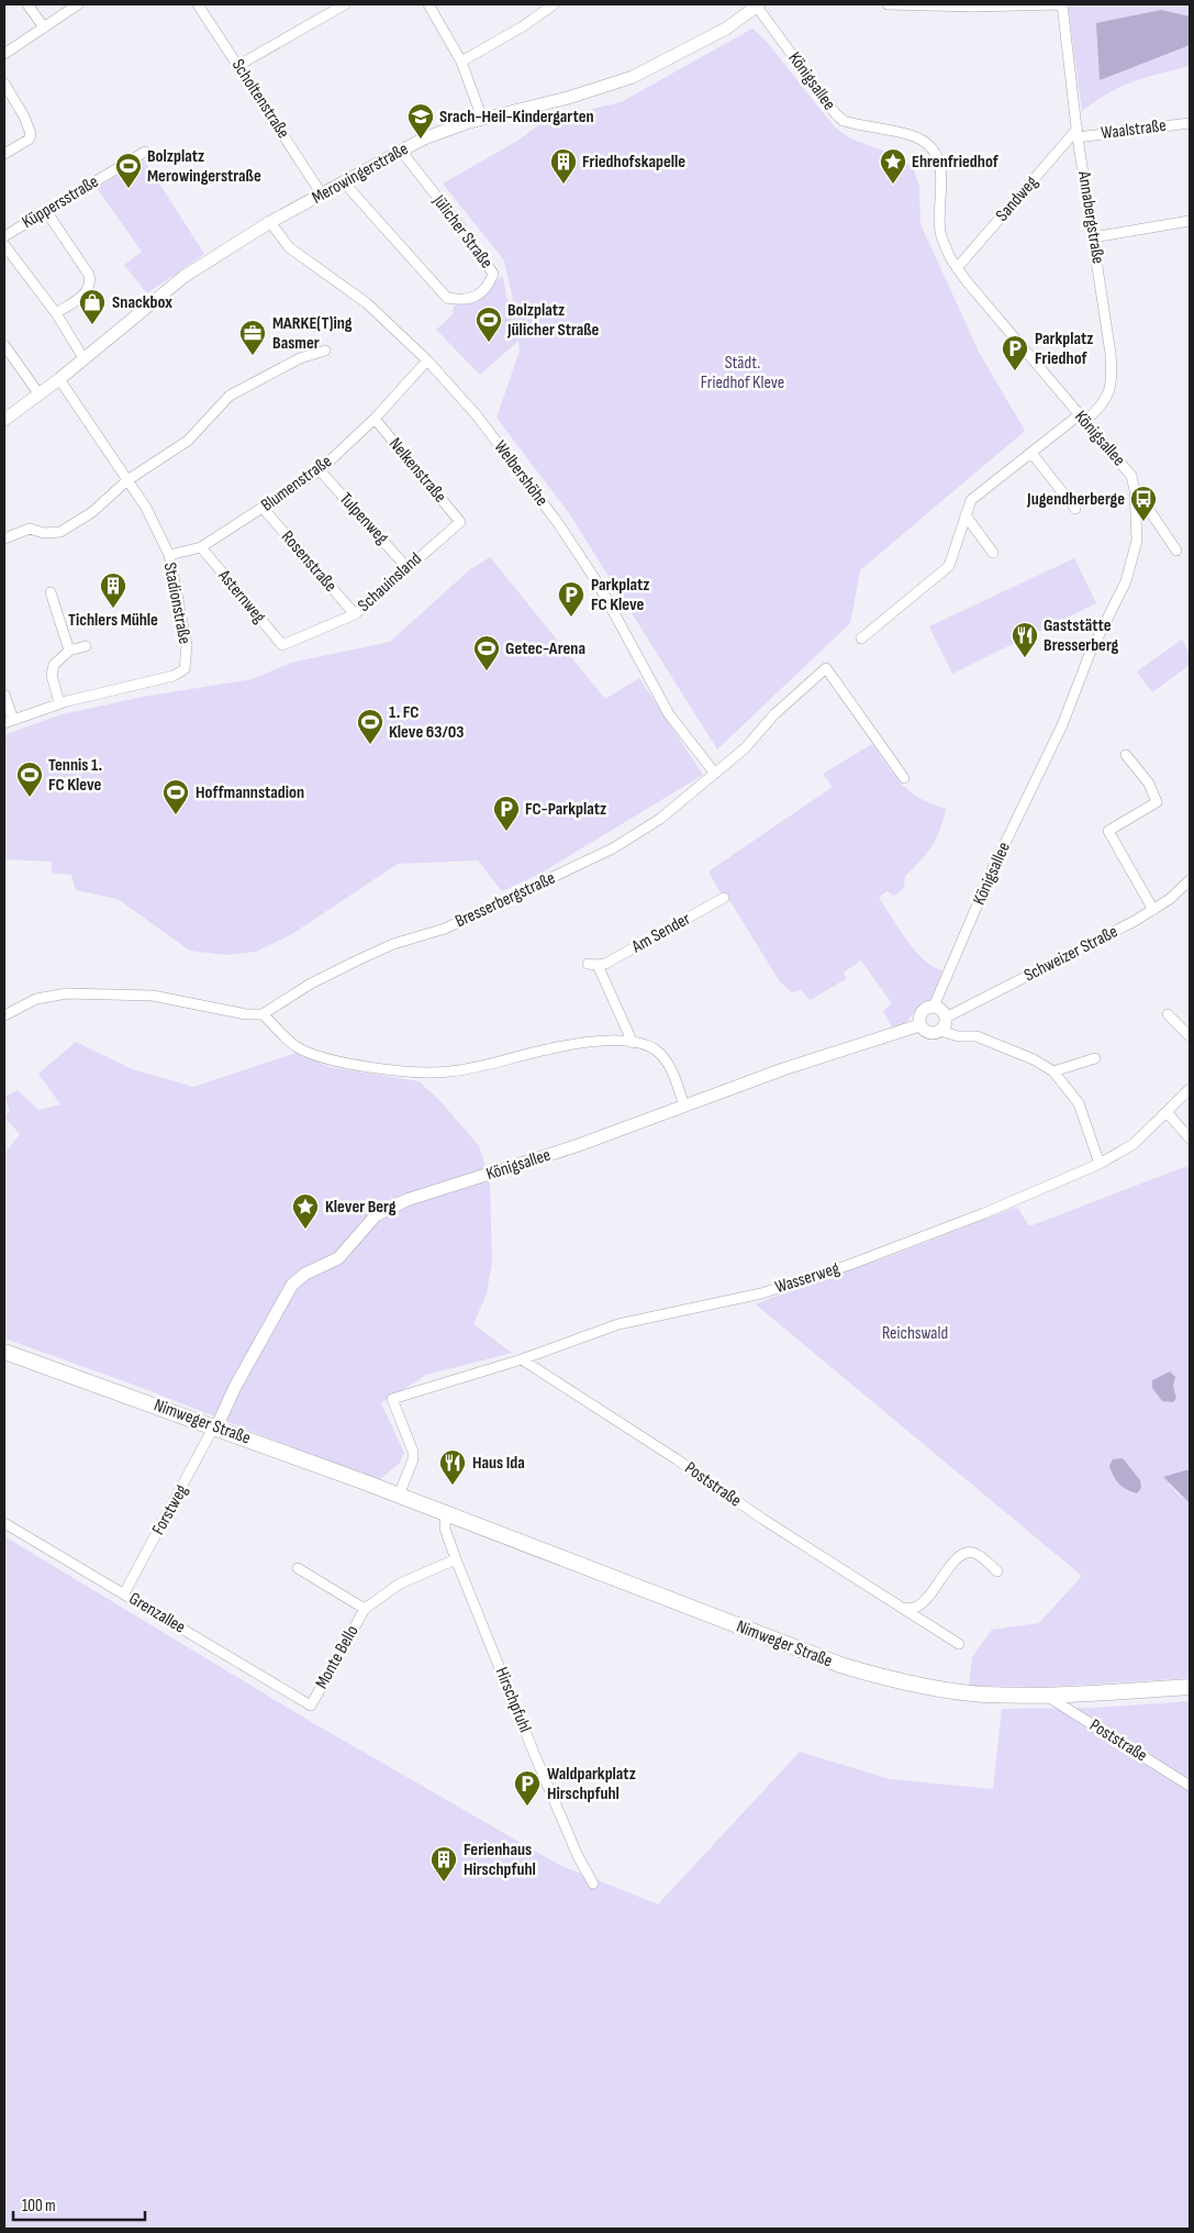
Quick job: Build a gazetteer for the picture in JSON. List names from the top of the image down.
{
  "streets": {
    "main road": ["Nimweger Straße"],
    "street": [
      "Königsallee",
      "Scholtenstraße",
      "Waalstraße",
      "Merowingerstraße",
      "Sandweg",
      "Küppersstraße",
      "Annabergstraße",
      "Jülicher Straße",
      "Nelkenstraße",
      "Welbershöhe",
      "Blumenstraße",
      "Tulpenweg",
      "Rosenstraße",
      "Schauinsland",
      "Asternweg",
      "Stadionstraße",
      "Bresserbergstraße",
      "Am Sender",
      "Schweizer Straße",
      "Wasserweg",
      "Poststraße",
      "Forstweg",
      "Grenzallee",
      "Monte Bello",
      "Hirschpfuhl"
    ]
  },
  "crossings": [
    ["Königsallee", "Merowingerstraße"],
    ["Königsallee", "Sandweg"],
    ["Königsallee", "Annabergstraße"],
    ["Königsallee", "Schweizer Straße"],
    ["Königsallee", "Nimweger Straße"],
    ["Königsallee", "Forstweg"],
    ["Scholtenstraße", "Merowingerstraße"],
    ["Waalstraße", "Sandweg"],
    ["Waalstraße", "Annabergstraße"],
    ["Merowingerstraße", "Jülicher Straße"],
    ["Merowingerstraße", "Welbershöhe"],
    ["Merowingerstraße", "Stadionstraße"],
    ["Sandweg", "Annabergstraße"],
    ["Nelkenstraße", "Blumenstraße"],
    ["Nelkenstraße", "Schauinsland"],
    ["Welbershöhe", "Blumenstraße"],
    ["Welbershöhe", "Bresserbergstraße"],
    ["Blumenstraße", "Tulpenweg"],
    ["Blumenstraße", "Rosenstraße"],
    ["Blumenstraße", "Asternweg"],
    ["Blumenstraße", "Stadionstraße"],
    ["Tulpenweg", "Schauinsland"],
    ["Rosenstraße", "Schauinsland"],
    ["Schauinsland", "Asternweg"],
    ["Wasserweg", "Nimweger Straße"],
    ["Wasserweg", "Poststraße"],
    ["Nimweger Straße", "Poststraße"],
    ["Nimweger Straße", "Forstweg"],
    ["Nimweger Straße", "Hirschpfuhl"],
    ["Forstweg", "Grenzallee"],
    ["Grenzallee", "Monte Bello"],
    ["Monte Bello", "Hirschpfuhl"]
  ],
  "parks": ["Städt. Friedhof Kleve", "Reichswald"],
  "places": {
    "school or university": ["Srach-Heil-Kindergarten"],
    "building": ["Friedhofskapelle", "Tichlers Mühle", "Ferienhaus Hirschpfuhl"],
    "place": ["Ehrenfriedhof", "Klever Berg"],
    "sports": [
      "Bolzplatz Merowingerstraße",
      "Bolzplatz Jülicher Straße",
      "Getec-Arena",
      "1. FC Kleve 63/03",
      "Tennis 1. FC Kleve",
      "Hoffmannstadion"
    ],
    "shop": ["Snackbox"],
    "office": ["MARKE(T)ing Basmer"],
    "parking": [
      "Parkplatz Friedhof",
      "Parkplatz FC Kleve",
      "FC-Parkplatz",
      "Waldparkplatz Hirschpfuhl"
    ],
    "bus stop": ["Jugendherberge"],
    "restaurant": ["Gaststätte Bresserberg", "Haus Ida"]
  },
  "scale_bar": "100 m"
}
